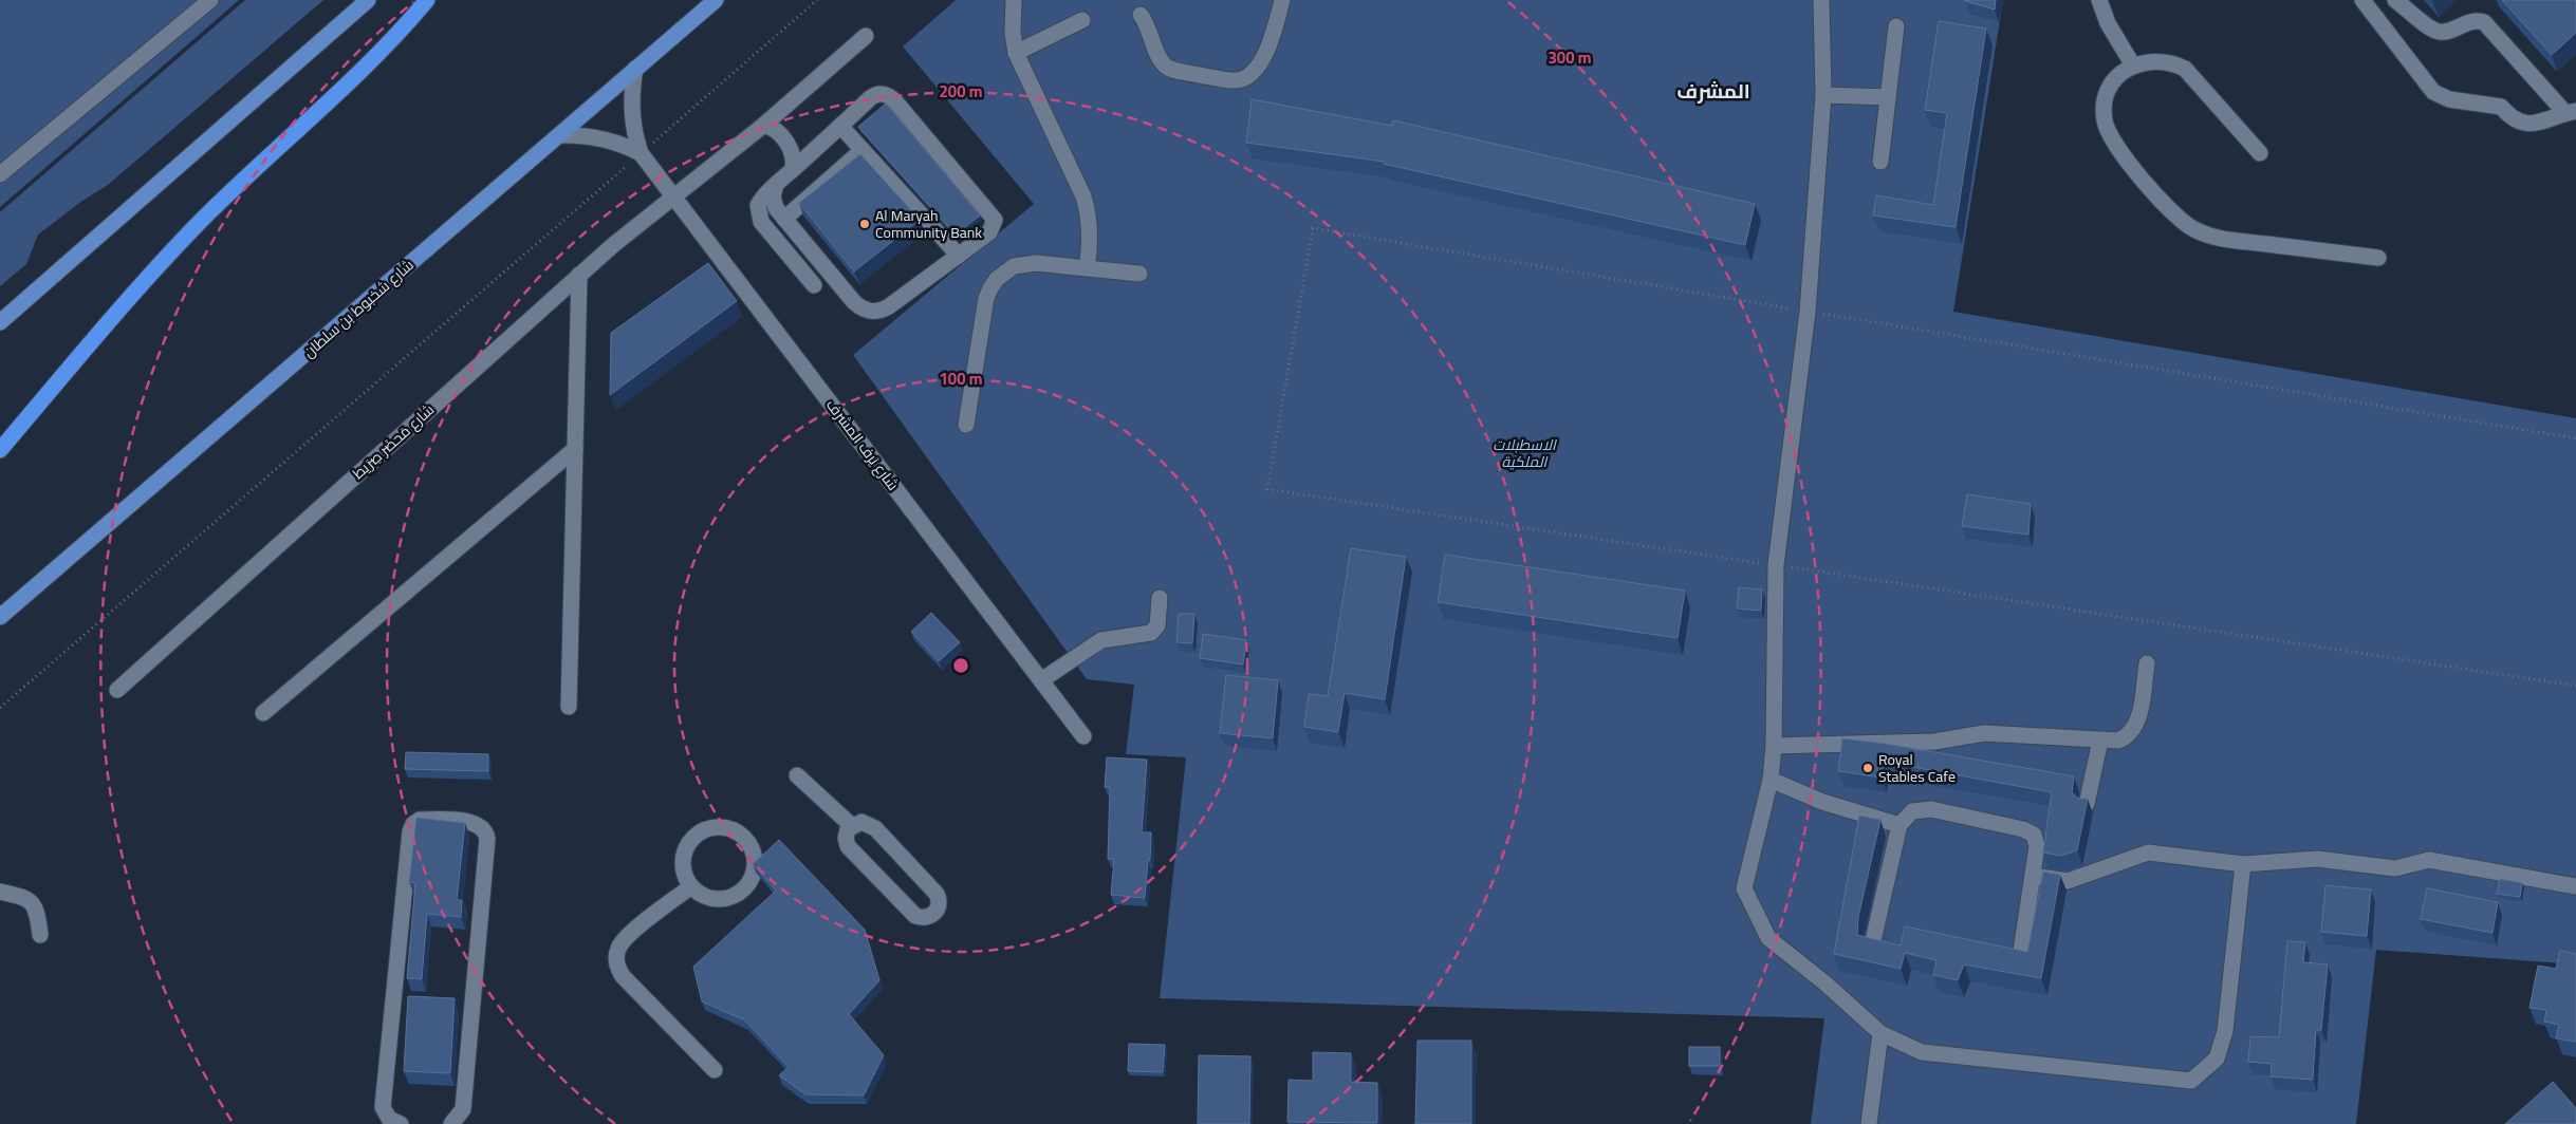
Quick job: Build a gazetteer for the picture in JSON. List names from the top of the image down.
{
  "streets": {
    "main road": ["شارع شخبوط بن سلطان"],
    "street": ["شارع مَحضَر صِرَيط", "شارع يَرف المشرف"]
  },
  "crossings": [
    ["شارع شخبوط بن سلطان", "شارع يَرف المشرف"],
    ["شارع مَحضَر صِرَيط", "شارع يَرف المشرف"]
  ],
  "districts": ["المشرف"],
  "parks": ["الاسطبلات الملكية"],
  "places": ["Al Maryah Community Bank", "Royal Stables Cafe"],
  "rings": ["300 m", "200 m", "100 m"]
}
